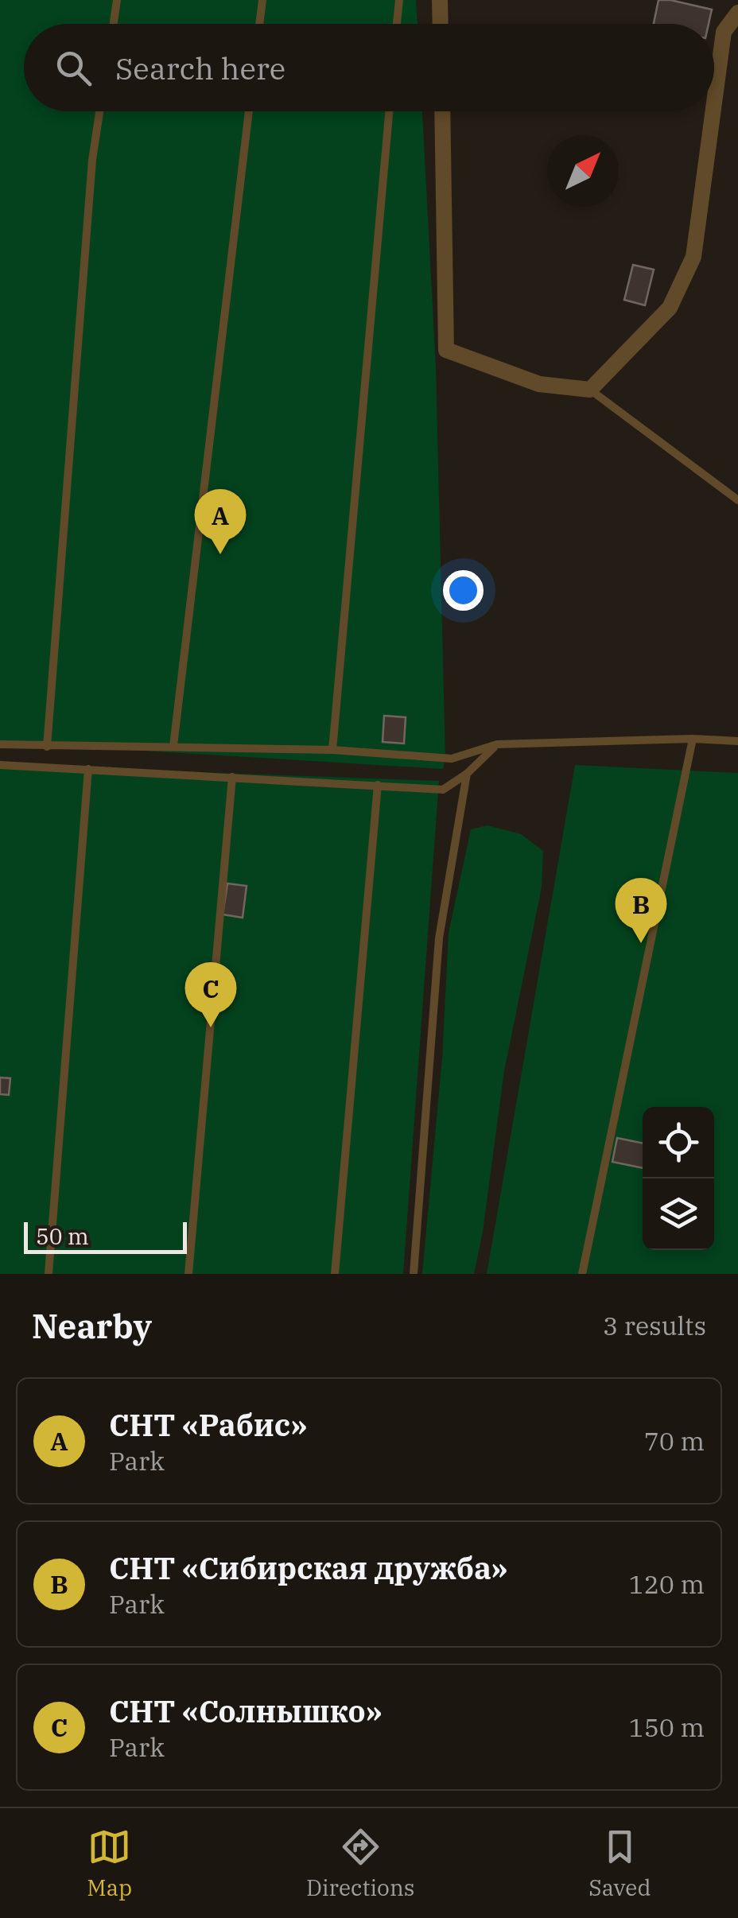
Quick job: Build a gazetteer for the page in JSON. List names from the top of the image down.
{
  "scale_bar": "50 m",
  "north": "top right",
  "page": {
    "search": "Search here",
    "pins": ["A", "B", "C"],
    "scale": "50 m",
    "heading": ["Nearby", "3 results"],
    "list": [
      {
        "mark": "A",
        "name": "СНТ «Рабис»",
        "note": "Park",
        "value": "70 m"
      },
      {
        "mark": "B",
        "name": "СНТ «Сибирская дружба»",
        "note": "Park",
        "value": "120 m"
      },
      {
        "mark": "C",
        "name": "СНТ «Солнышко»",
        "note": "Park",
        "value": "150 m"
      }
    ],
    "nav": ["Map", "Directions", "Saved"]
  }
}
